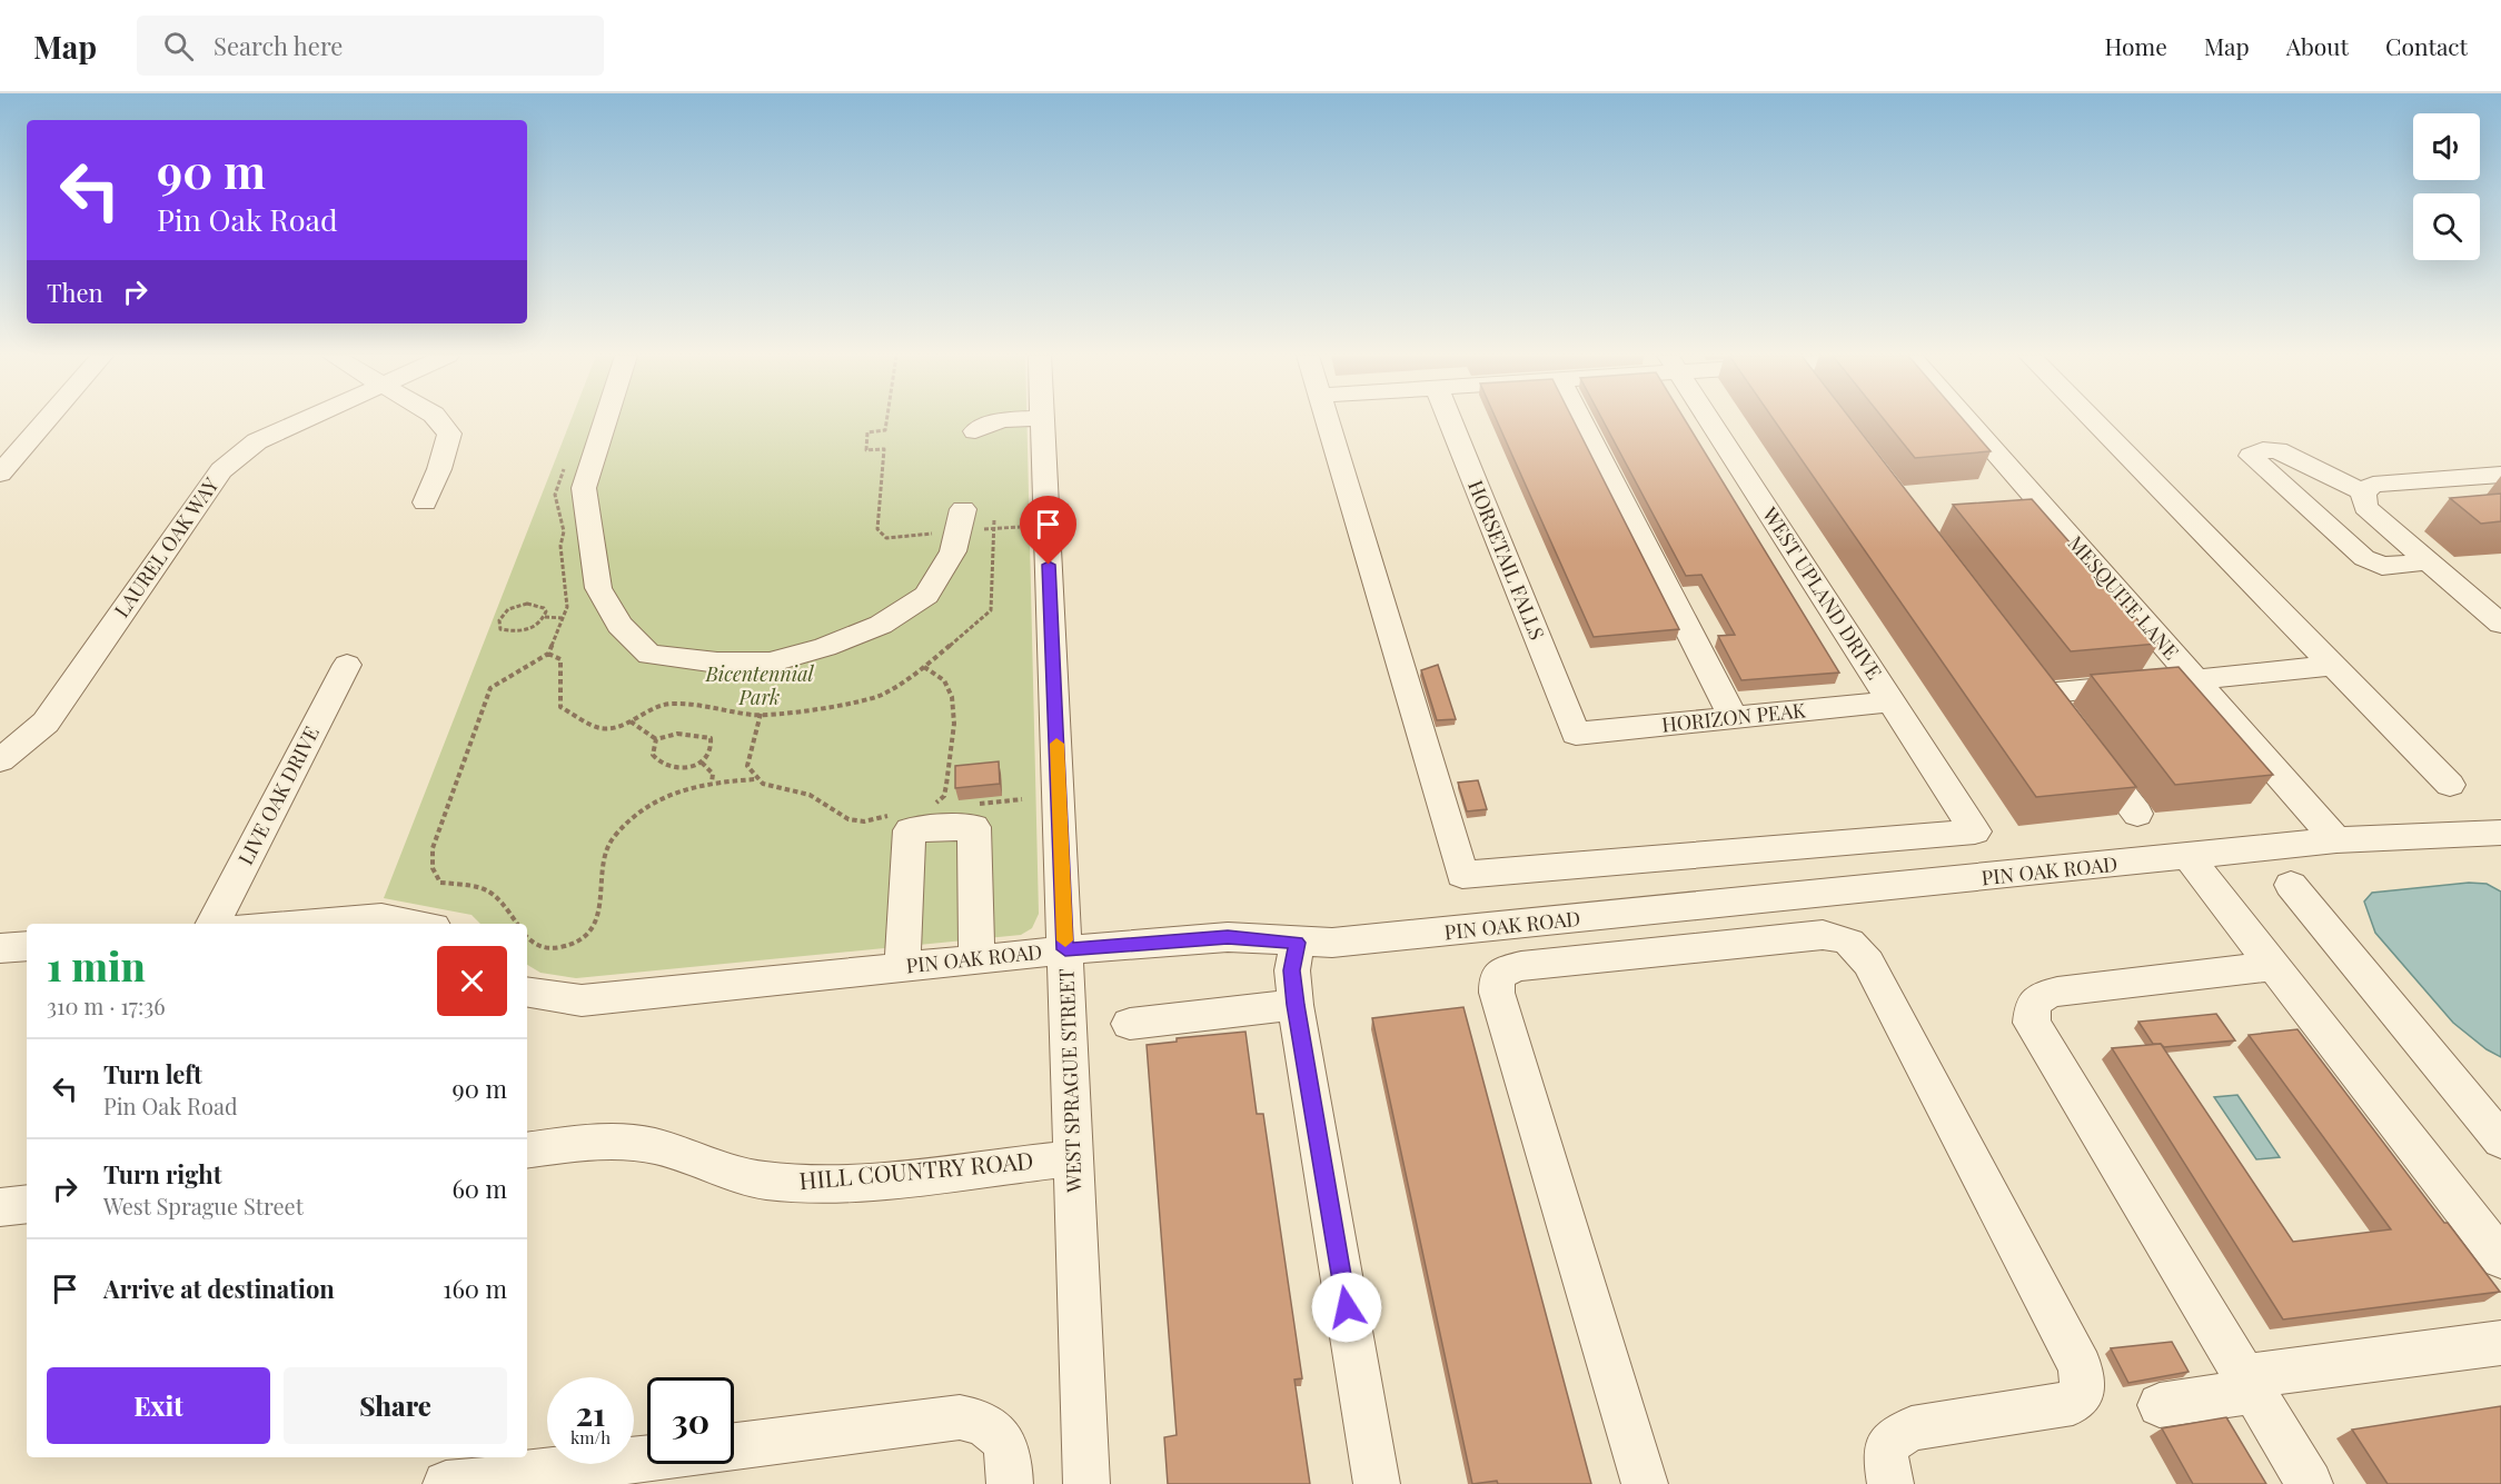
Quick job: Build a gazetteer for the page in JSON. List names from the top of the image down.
{
  "streets": {
    "street": [
      "LAUREL OAK WAY",
      "HORSETAIL FALLS",
      "WEST UPLAND DRIVE",
      "MESQUITE LANE",
      "HORIZON PEAK",
      "LIVE OAK DRIVE",
      "PIN OAK ROAD",
      "WEST SPRAGUE STREET",
      "HILL COUNTRY ROAD"
    ]
  },
  "crossings": [
    ["HORSETAIL FALLS", "HORIZON PEAK"],
    ["WEST UPLAND DRIVE", "HORIZON PEAK"],
    ["MESQUITE LANE", "PIN OAK ROAD"],
    ["PIN OAK ROAD", "WEST SPRAGUE STREET"],
    ["WEST SPRAGUE STREET", "HILL COUNTRY ROAD"]
  ],
  "parks": ["Bicentennial Park"],
  "page": {
    "header": "Map",
    "search": "Search here",
    "nav": [
      "Home",
      "Map",
      "About",
      "Contact"
    ],
    "turn": ["90 m", "Pin Oak Road"],
    "then": "Then",
    "heading": ["1 min", "310 m · 17:36"],
    "list": [
      {
        "name": "Turn left",
        "note": "Pin Oak Road",
        "value": "90 m"
      },
      {
        "name": "Turn right",
        "note": "West Sprague Street",
        "value": "60 m"
      },
      {
        "name": "Arrive at destination",
        "value": "160 m"
      }
    ],
    "buttons": ["Exit", "Share"],
    "speed": "21 km/h",
    "limit": "30"
  }
}
